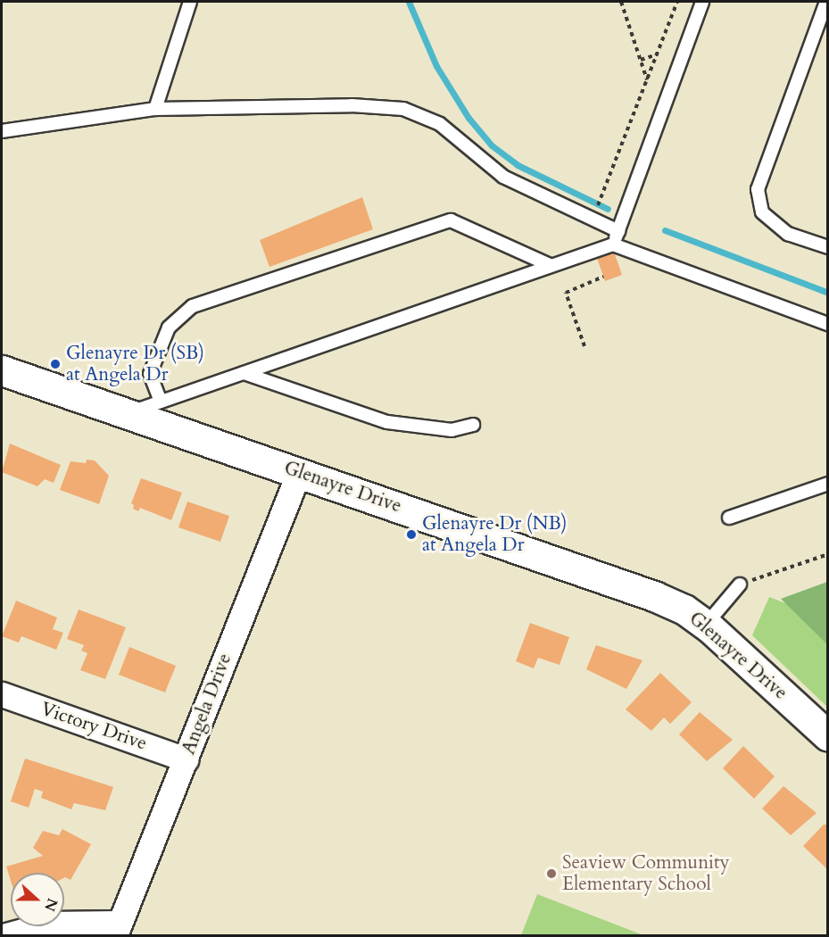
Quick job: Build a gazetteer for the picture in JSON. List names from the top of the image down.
{
  "streets": {
    "street": ["Glenayre Drive", "Angela Drive", "Victory Drive"]
  },
  "crossings": [
    ["Glenayre Drive", "Angela Drive"],
    ["Angela Drive", "Victory Drive"]
  ],
  "places": ["Glenayre Dr (SB) at Angela Dr", "Glenayre Dr (NB) at Angela Dr", "Seaview Community Elementary School"],
  "north": "right"
}
